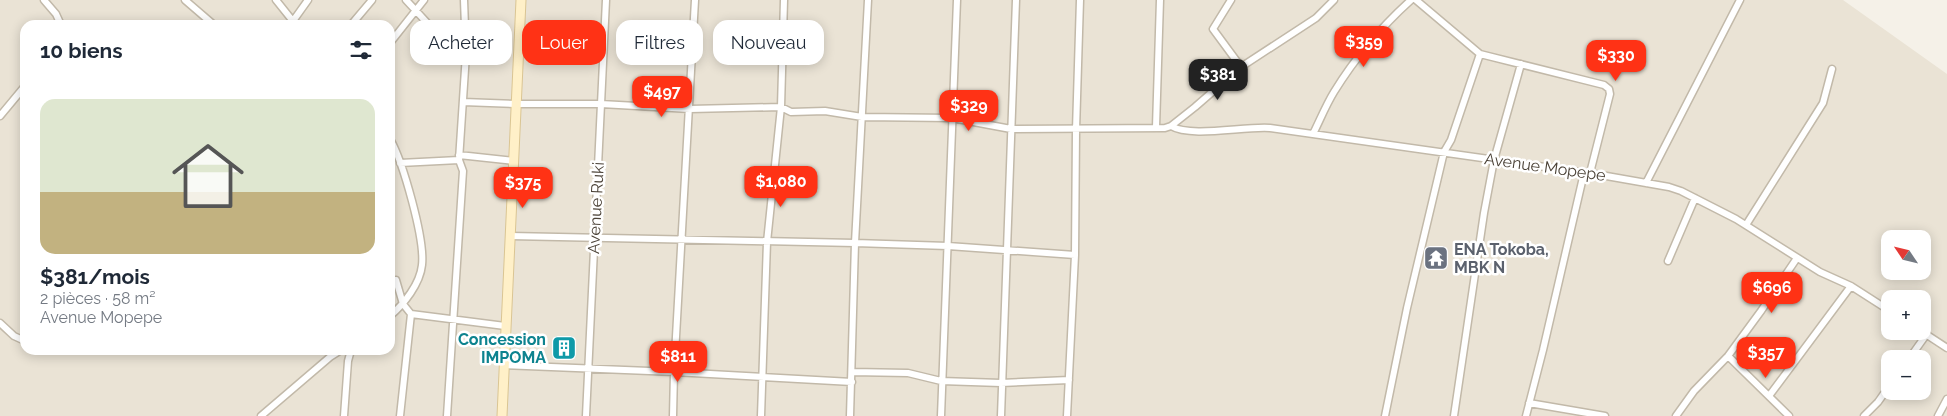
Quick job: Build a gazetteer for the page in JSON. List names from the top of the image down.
{
  "streets": {
    "street": ["Avenue Mopepe", "Avenue Ruki"]
  },
  "crossings": [
    ["Avenue Mopepe", "Avenue Ruki"]
  ],
  "places": {
    "temple": ["ENA Tokoba, MBK N"],
    "building": ["Concession IMPOMA"]
  },
  "north": "top left",
  "page": {
    "chip": [
      "Acheter",
      "Louer",
      "Filtres",
      "Nouveau"
    ],
    "heading": "10 biens",
    "price": [
      "$359",
      "$330",
      "$381",
      "$497",
      "$329",
      "$1,080",
      "$375",
      "$696",
      "$357",
      "$811"
    ],
    "list": [
      {
        "name": "$381/mois",
        "note": "2 pièces · 58 m² · Avenue Mopepe"
      }
    ],
    "map_buttons": ["+", "−"]
  }
}
